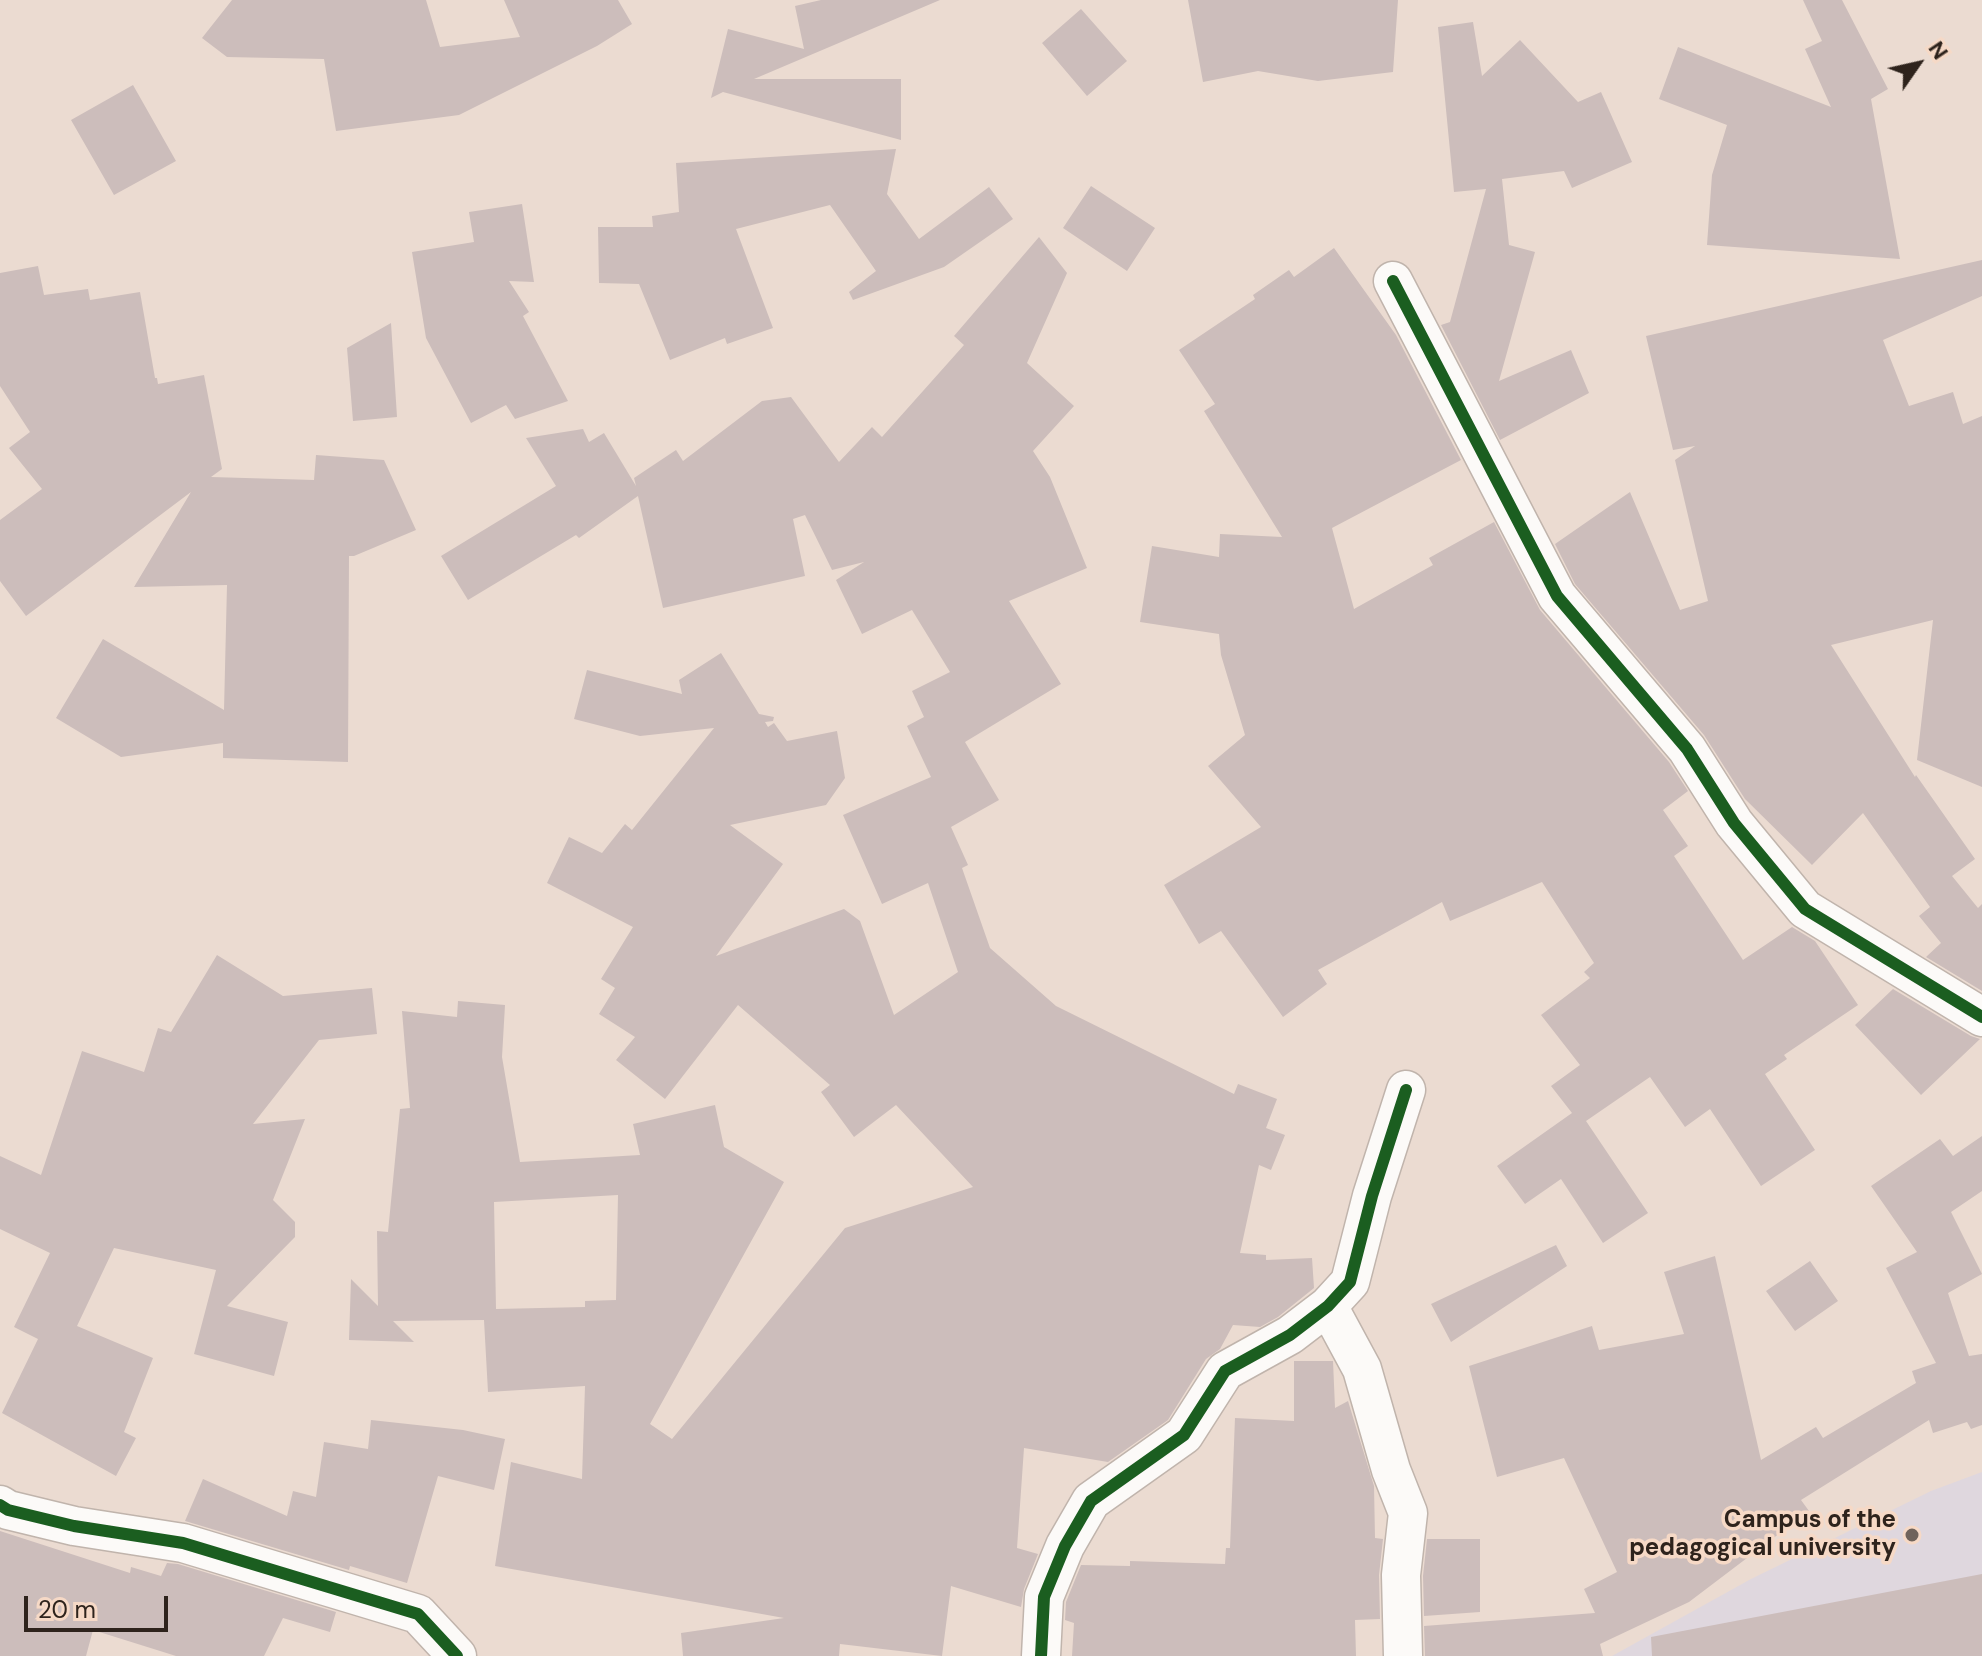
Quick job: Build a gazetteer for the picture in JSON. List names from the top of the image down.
{
  "places": ["Campus of the pedagogical university"],
  "scale_bar": "20 m",
  "north": "top right"
}
